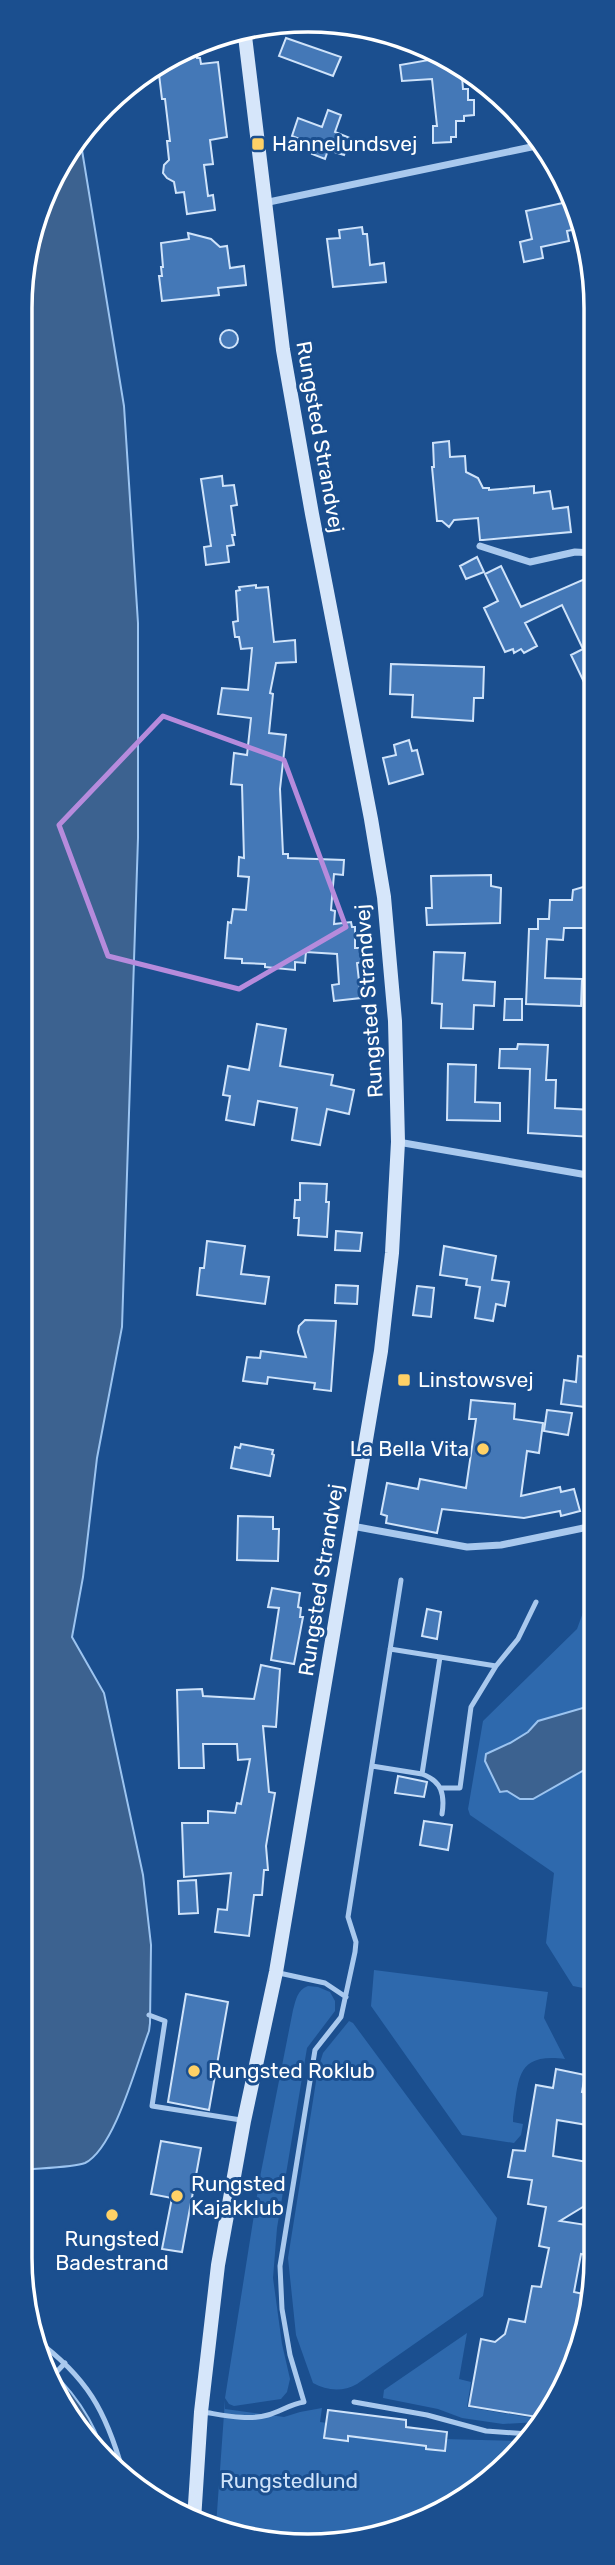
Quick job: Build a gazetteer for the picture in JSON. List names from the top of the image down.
{
  "streets": {
    "main road": ["Rungsted Strandvej"]
  },
  "parks": ["Rungstedlund"],
  "places": {
    "transit": ["Hannelundsvej", "Linstowsvej"],
    "other": [
      "La Bella Vita",
      "Rungsted Roklub",
      "Rungsted Kajakklub",
      "Rungsted Badestrand"
    ]
  }
}
